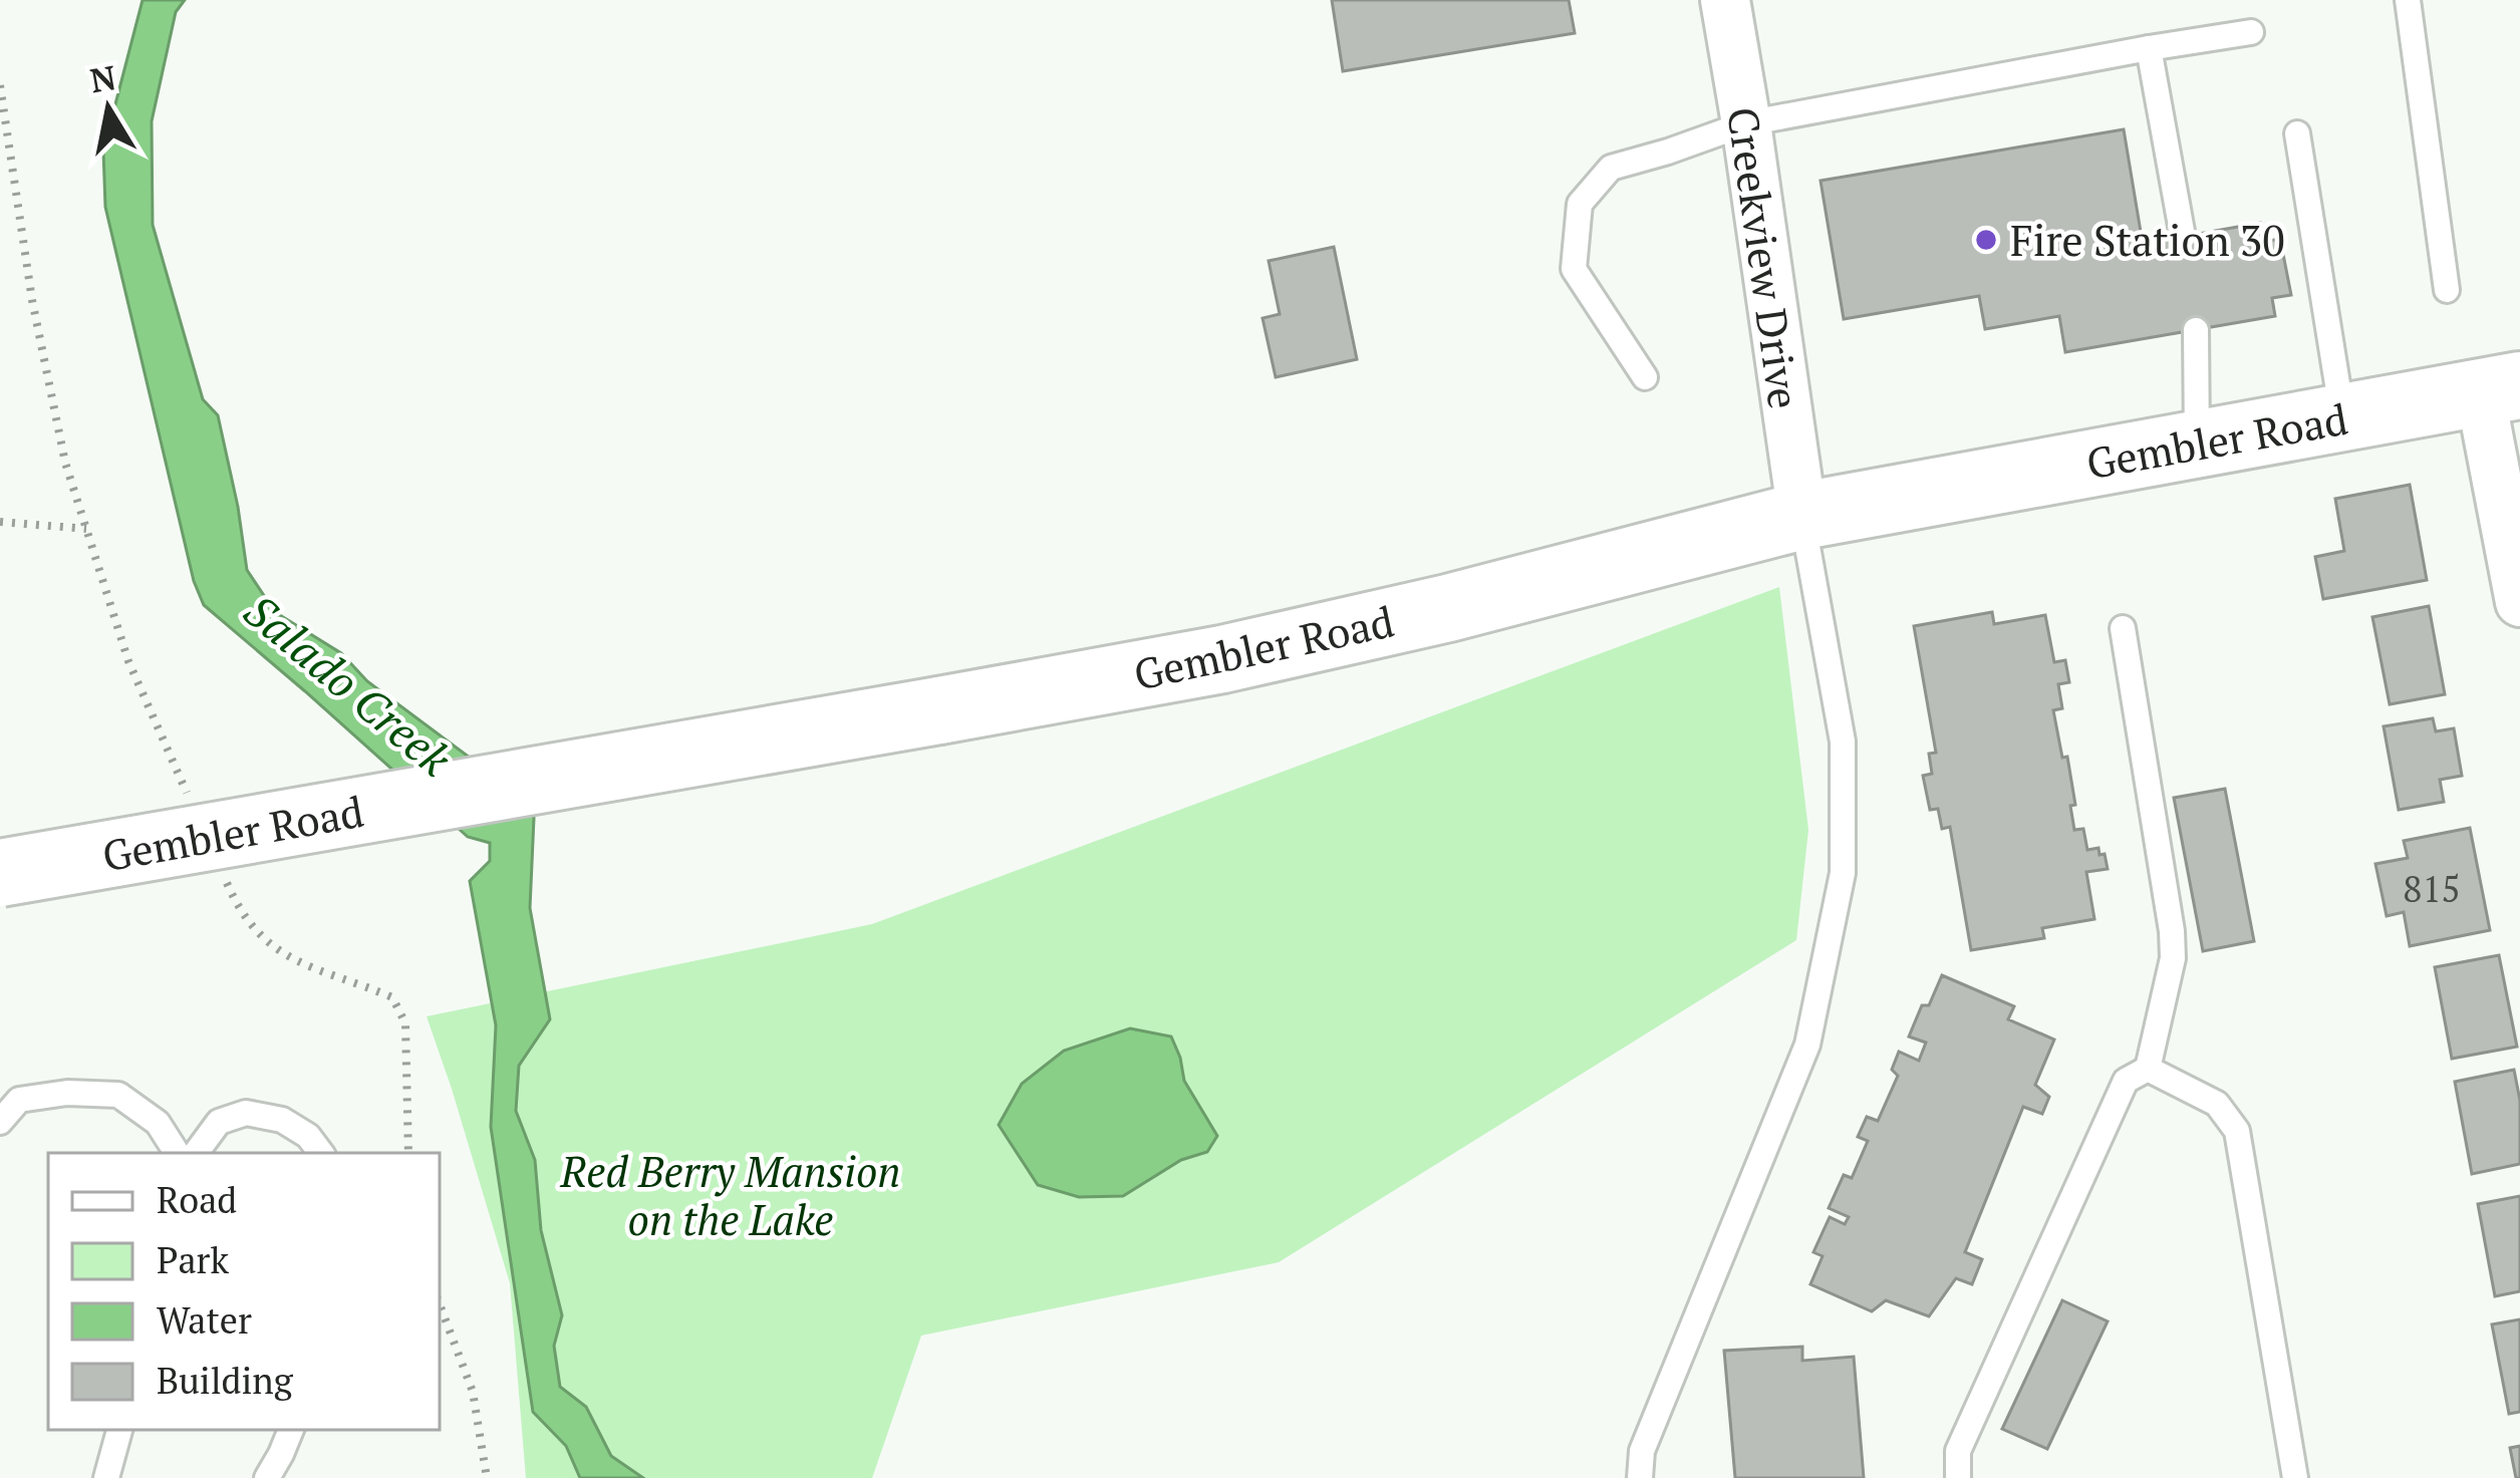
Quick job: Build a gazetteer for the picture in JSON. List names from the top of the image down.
{
  "streets": {
    "main road": ["Gembler Road"],
    "street": ["Creekview Drive"]
  },
  "crossings": [
    ["Creekview Drive", "Gembler Road"]
  ],
  "water": ["Salado Creek"],
  "parks": ["Red Berry Mansion on the Lake"],
  "places": ["Fire Station 30"],
  "house_numbers": ["815"],
  "legend": [
    "Road",
    "Park",
    "Water",
    "Building"
  ],
  "north": "top"
}
